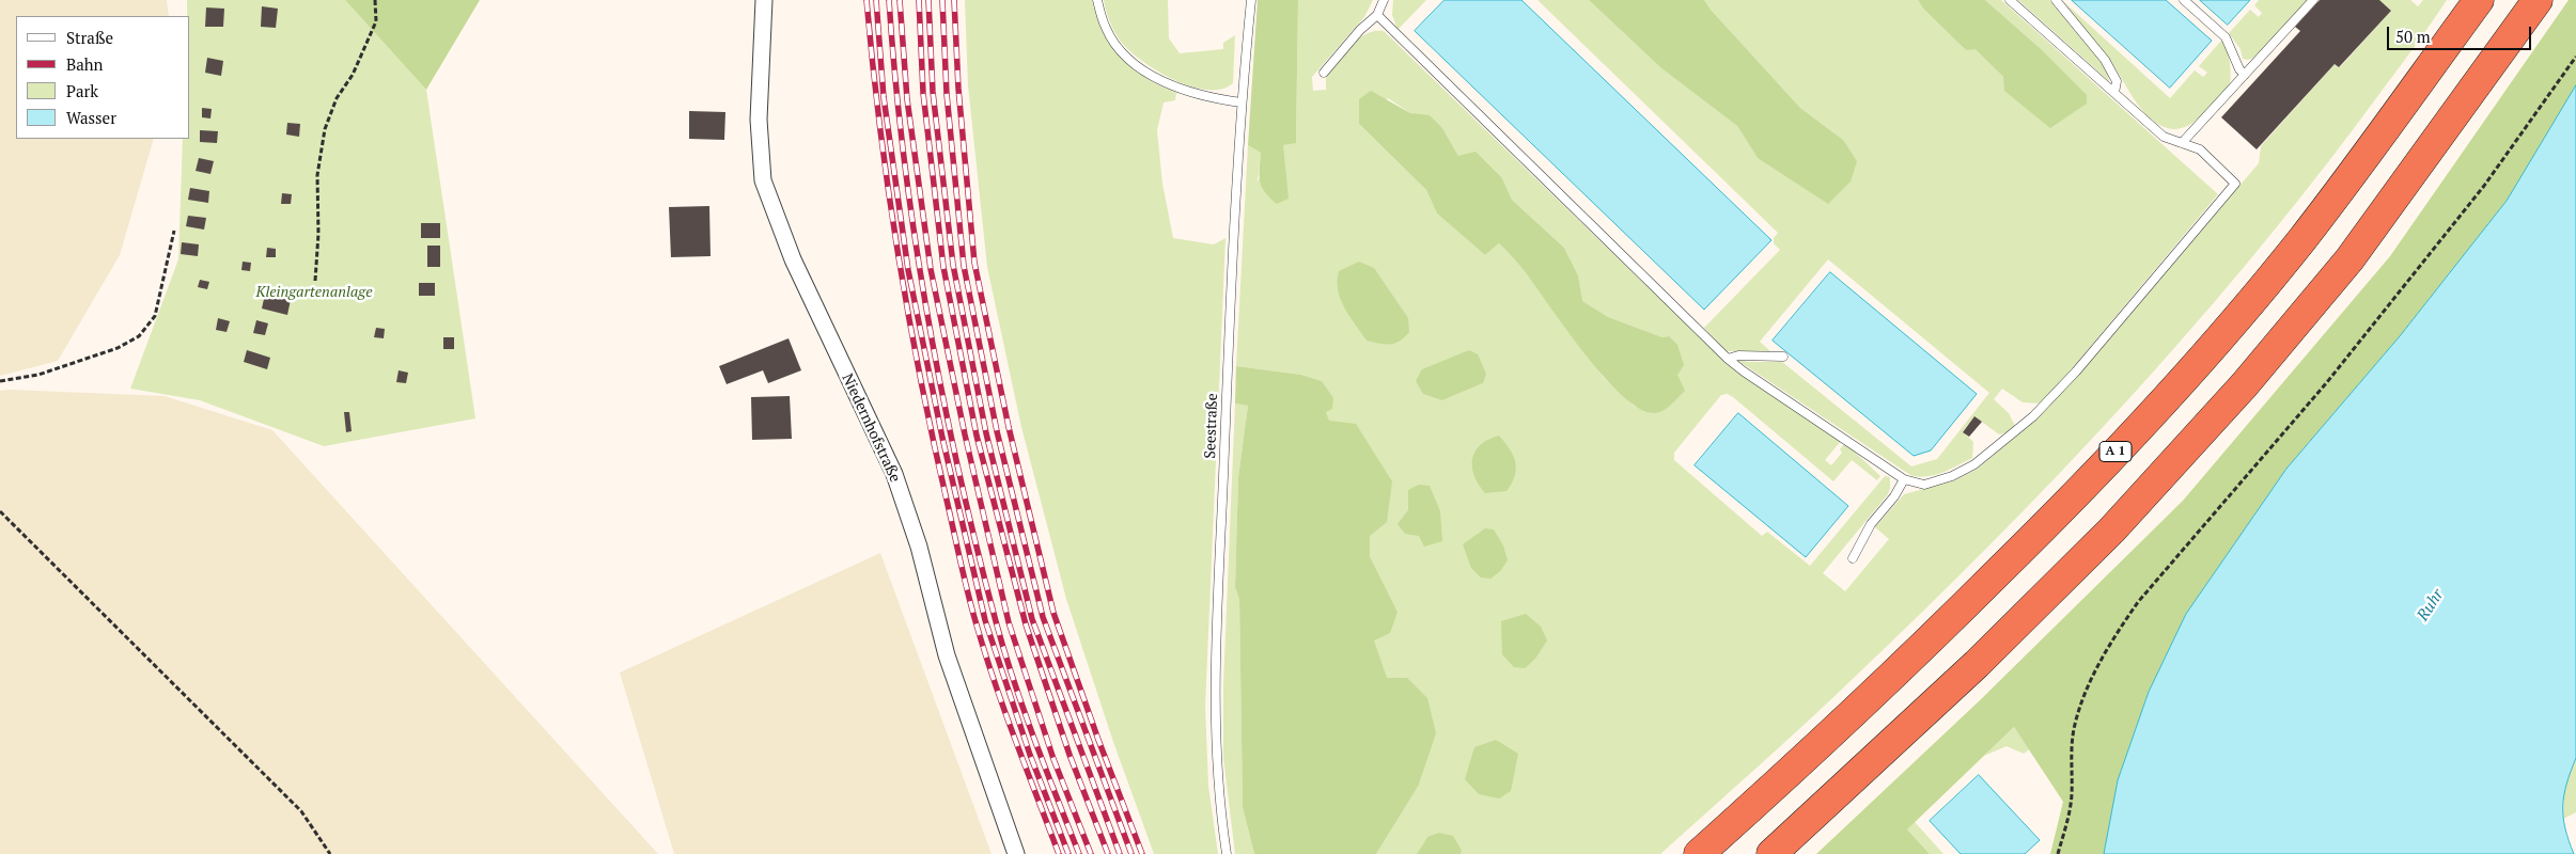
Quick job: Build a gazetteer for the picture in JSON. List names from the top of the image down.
{
  "streets": {
    "highway": ["A 1"],
    "street": ["Niedernhofstraße"],
    "lane": ["Seestraße"]
  },
  "water": ["Ruhr"],
  "parks": ["Kleingartenanlage"],
  "legend": [
    "Straße",
    "Bahn",
    "Park",
    "Wasser"
  ],
  "scale_bar": "50 m"
}
